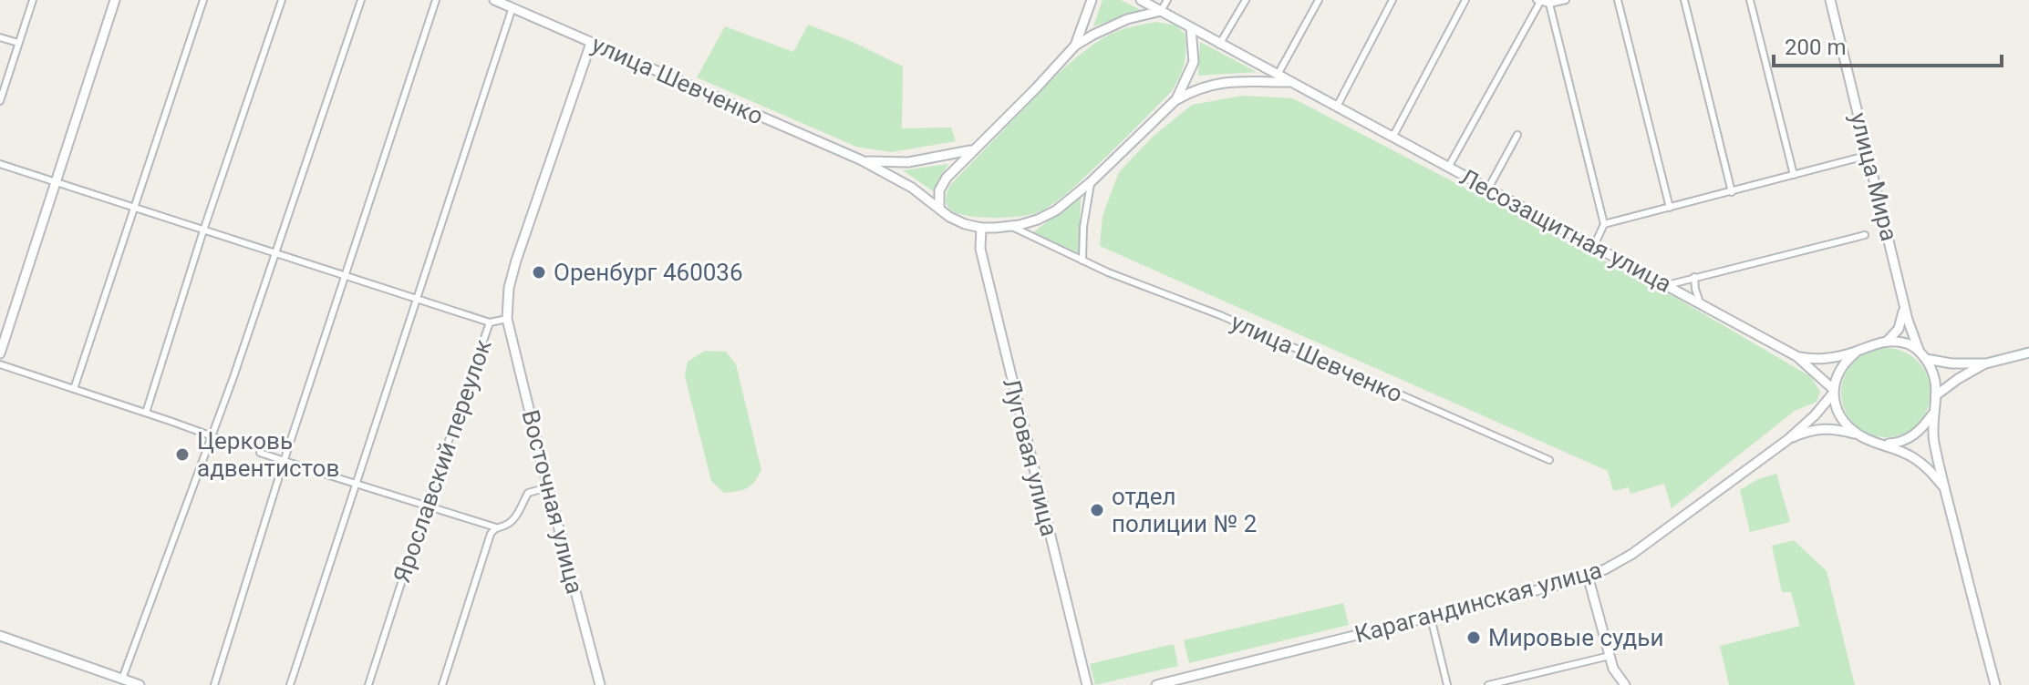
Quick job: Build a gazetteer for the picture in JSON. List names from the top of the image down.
{
  "streets": {
    "main road": [
      "улица Шевченко",
      "улица Мира",
      "Лесозащитная улица",
      "Луговая улица",
      "Ярославский переулок",
      "Восточная улица",
      "Карагандинская улица"
    ]
  },
  "crossings": [
    ["улица Шевченко", "Луговая улица"],
    ["улица Шевченко", "Ярославский переулок"],
    ["улица Мира", "Лесозащитная улица"],
    ["улица Мира", "Карагандинская улица"],
    ["Лесозащитная улица", "Карагандинская улица"],
    ["Ярославский переулок", "Восточная улица"]
  ],
  "places": [
    "Оренбург 460036",
    "Церковь адвентистов",
    "отдел полиции № 2",
    "Мировые судьи"
  ],
  "scale_bar": "200 m"
}
